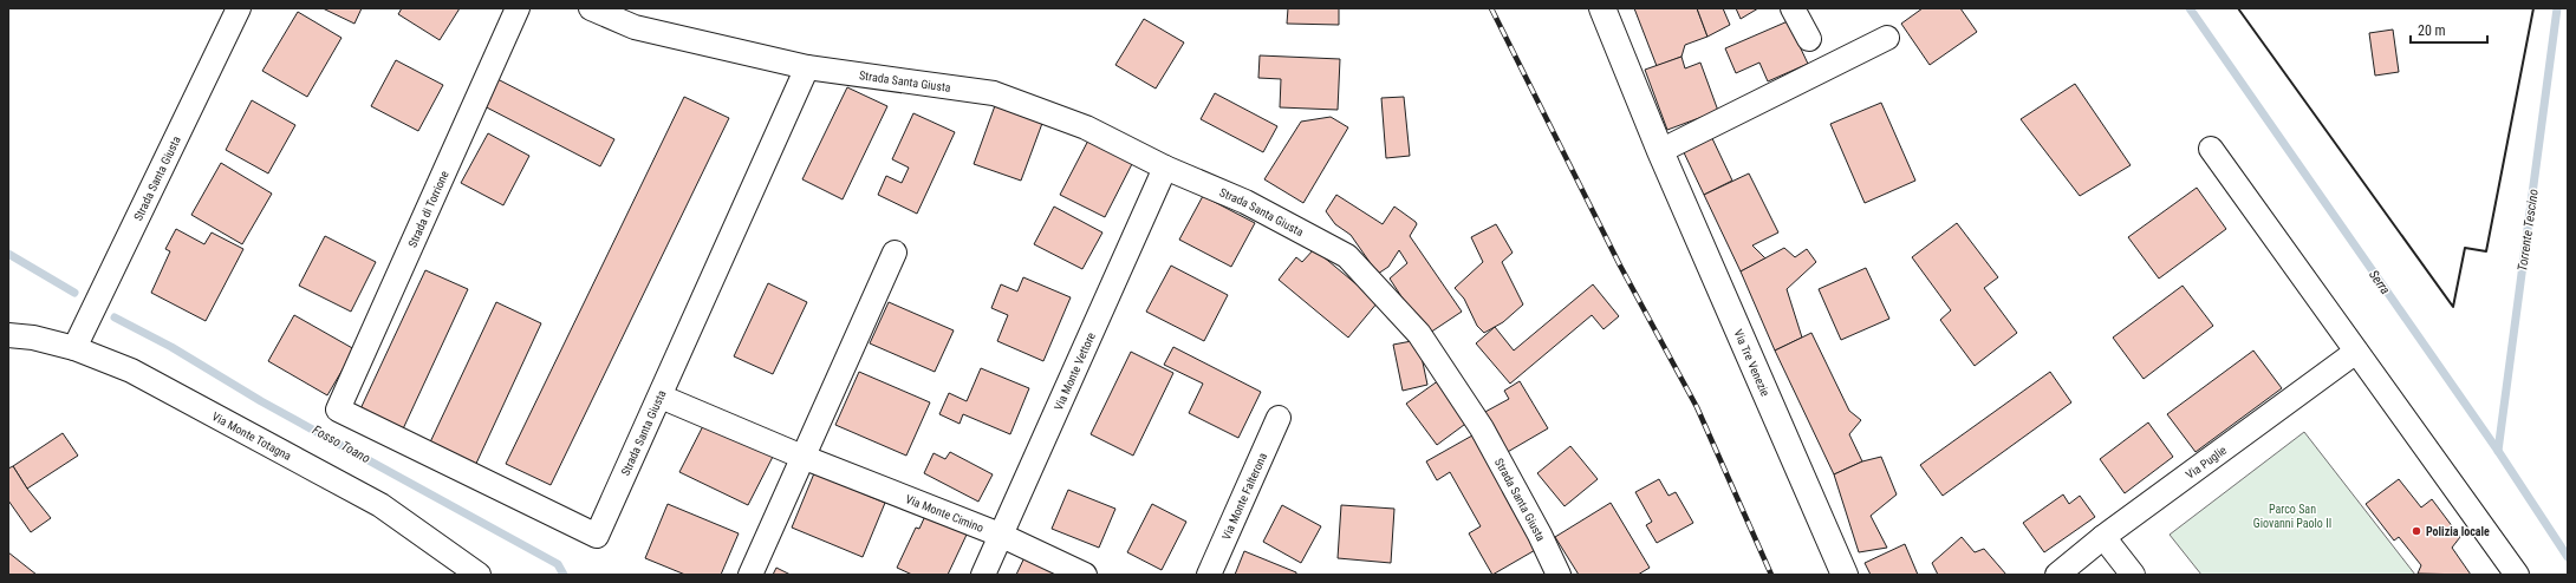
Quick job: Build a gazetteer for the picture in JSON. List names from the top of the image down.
{
  "streets": {
    "main road": ["Via Tre Venezie"],
    "street": [
      "Strada Santa Giusta",
      "Strada di Torrione",
      "Via Monte Vettore",
      "Via Monte Totagna",
      "Via Puglie",
      "Via Monte Falterona",
      "Via Monte Cimino"
    ]
  },
  "crossings": [
    ["Strada Santa Giusta", "Strada di Torrione"],
    ["Strada Santa Giusta", "Via Monte Vettore"],
    ["Strada Santa Giusta", "Via Monte Totagna"],
    ["Strada Santa Giusta", "Via Monte Cimino"],
    ["Via Monte Vettore", "Via Monte Cimino"]
  ],
  "water": ["Torrente Tescino", "Serra", "Fosso Toano"],
  "parks": ["Parco San Giovanni Paolo II"],
  "places": ["Polizia locale"],
  "scale_bar": "20 m"
}
